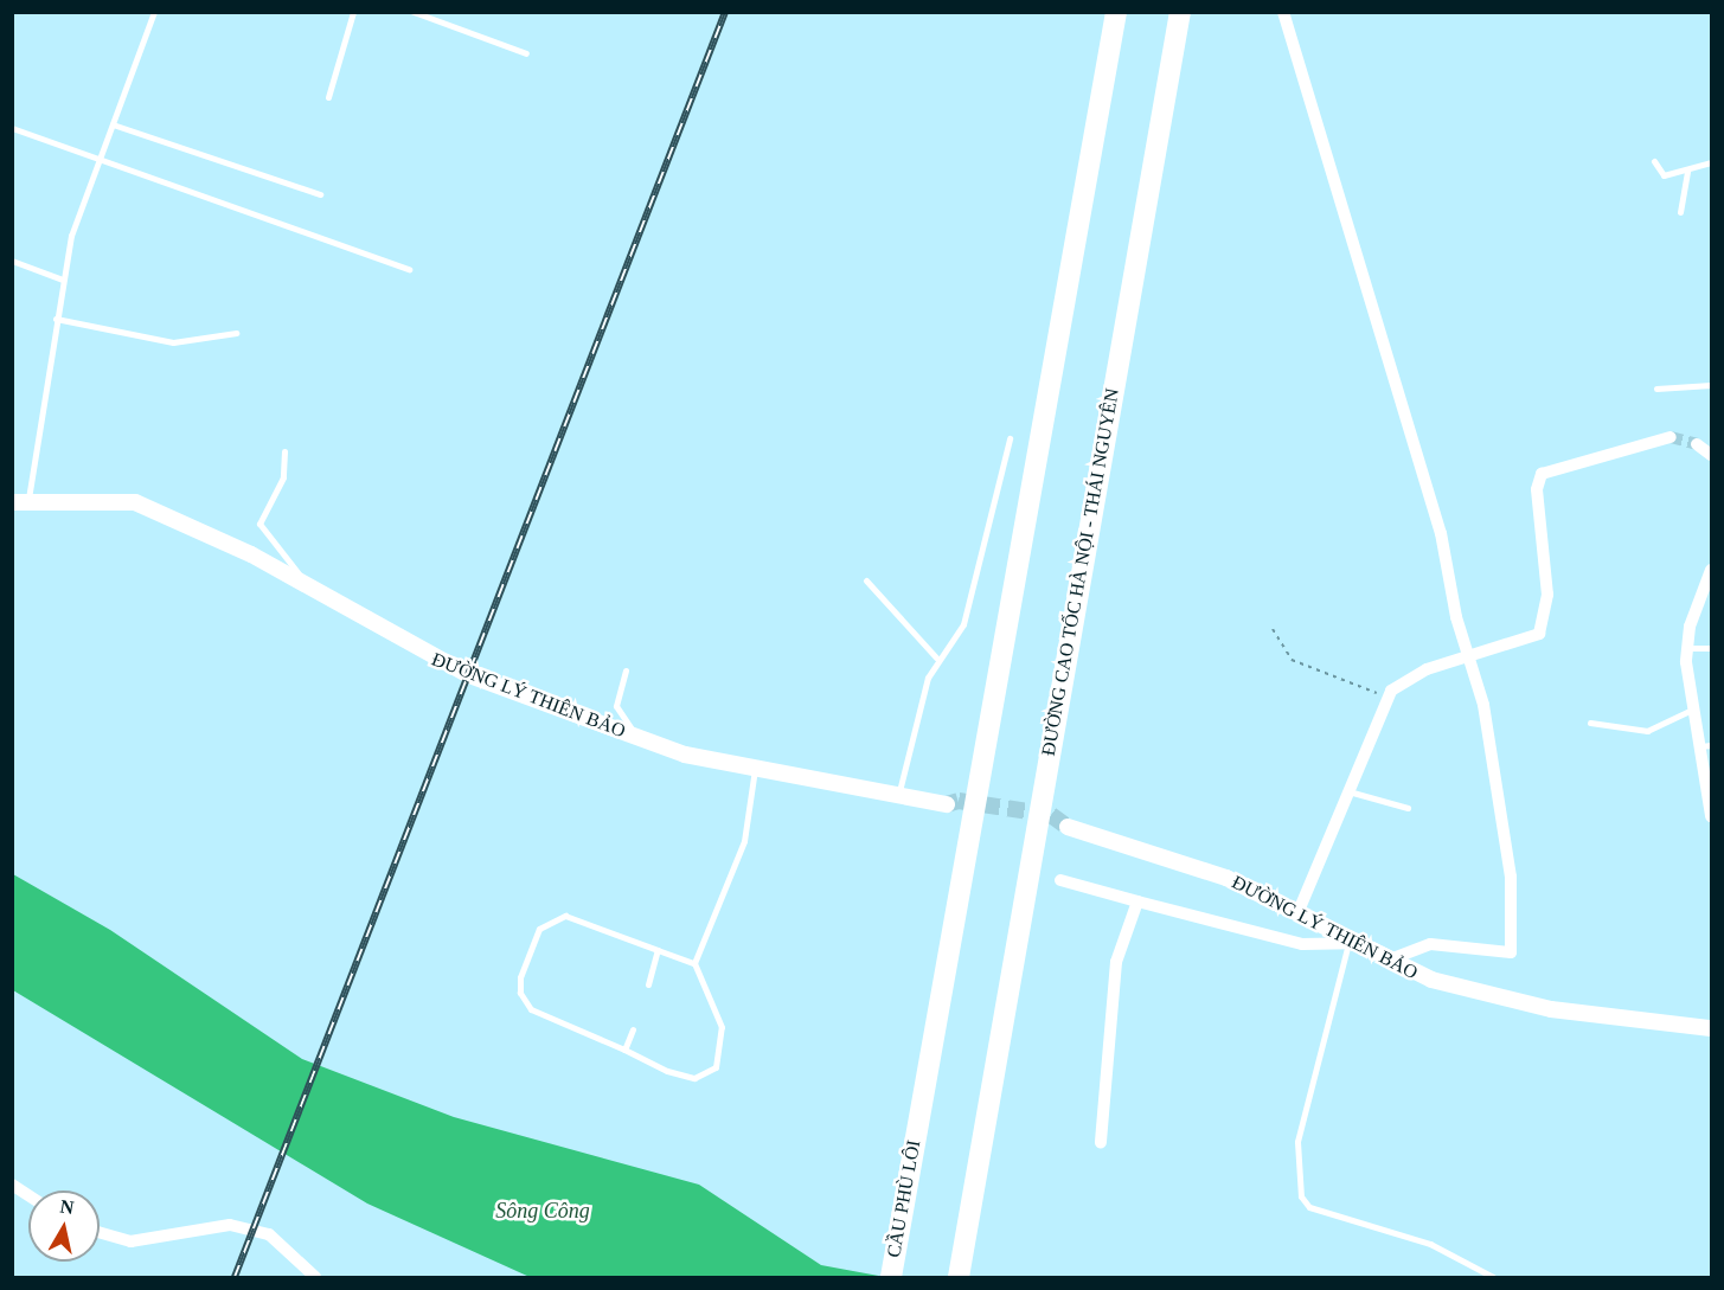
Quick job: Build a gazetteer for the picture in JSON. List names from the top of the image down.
{
  "streets": {
    "highway": ["ĐƯỜNG CAO TỐC HÀ NỘI - THÁI NGUYÊN", "CẦU PHÙ LÔI"],
    "main road": ["ĐƯỜNG LÝ THIÊN BẢO"]
  },
  "water": ["Sông Công"],
  "north": "top"
}
